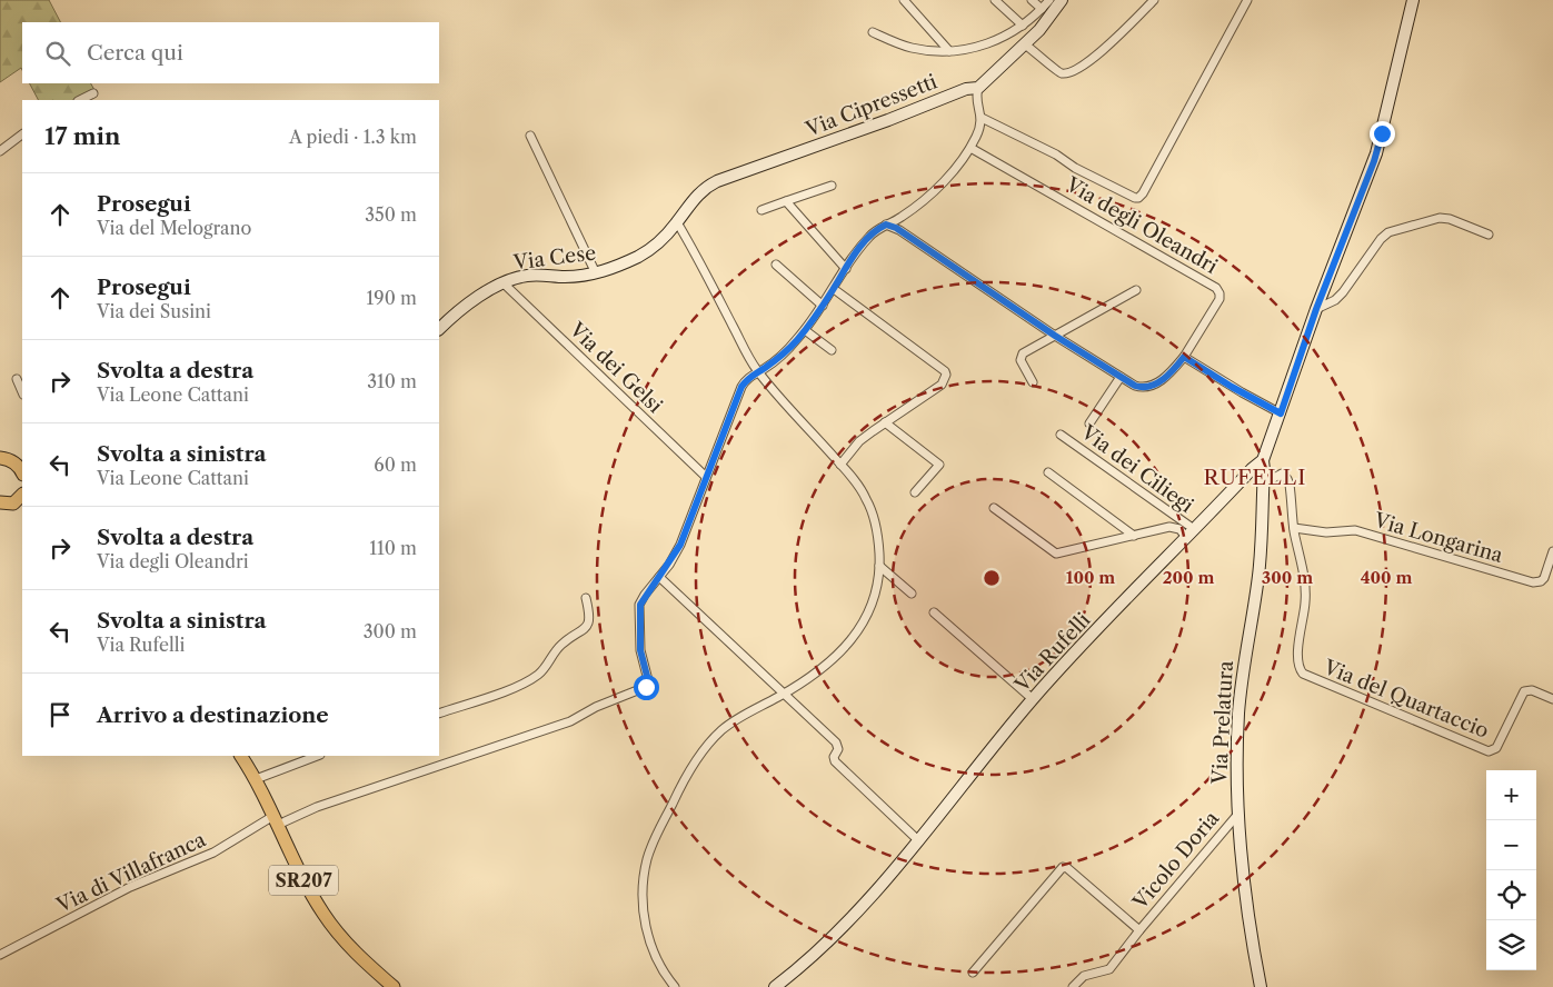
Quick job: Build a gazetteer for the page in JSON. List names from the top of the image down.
{
  "streets": {
    "main road": ["SR207"],
    "street": [
      "Via Cipressetti",
      "Via degli Oleandri",
      "Via Cese",
      "Via dei Gelsi",
      "Via dei Ciliegi",
      "Via Longarina",
      "Via Rufelli",
      "Via del Quartaccio",
      "Via Prelatura",
      "Vicolo Doria",
      "Via di Villafranca"
    ]
  },
  "crossings": [
    ["Via Cipressetti", "Via Cese"],
    ["Via Cese", "Via dei Gelsi"],
    ["Via dei Ciliegi", "Via Rufelli"],
    ["Via Longarina", "Via del Quartaccio"],
    ["Via Rufelli", "Via Prelatura"],
    ["Via del Quartaccio", "Via Prelatura"],
    ["Via Prelatura", "Vicolo Doria"],
    ["Via di Villafranca", "SR207"]
  ],
  "districts": ["RUFELLI"],
  "page": {
    "search": "Cerca qui",
    "heading": ["17 min", "A piedi · 1.3 km"],
    "list": [
      ["Prosegui", "Via del Melograno", "350 m"],
      ["Prosegui", "Via dei Susini", "190 m"],
      ["Svolta a destra", "Via Leone Cattani", "310 m"],
      ["Svolta a sinistra", "Via Leone Cattani", "60 m"],
      ["Svolta a destra", "Via degli Oleandri", "110 m"],
      ["Svolta a sinistra", "Via Rufelli", "300 m"],
      "Arrivo a destinazione"
    ],
    "map_buttons": ["+", "−"]
  },
  "rings": [
    "100 m",
    "200 m",
    "300 m",
    "400 m"
  ]
}
